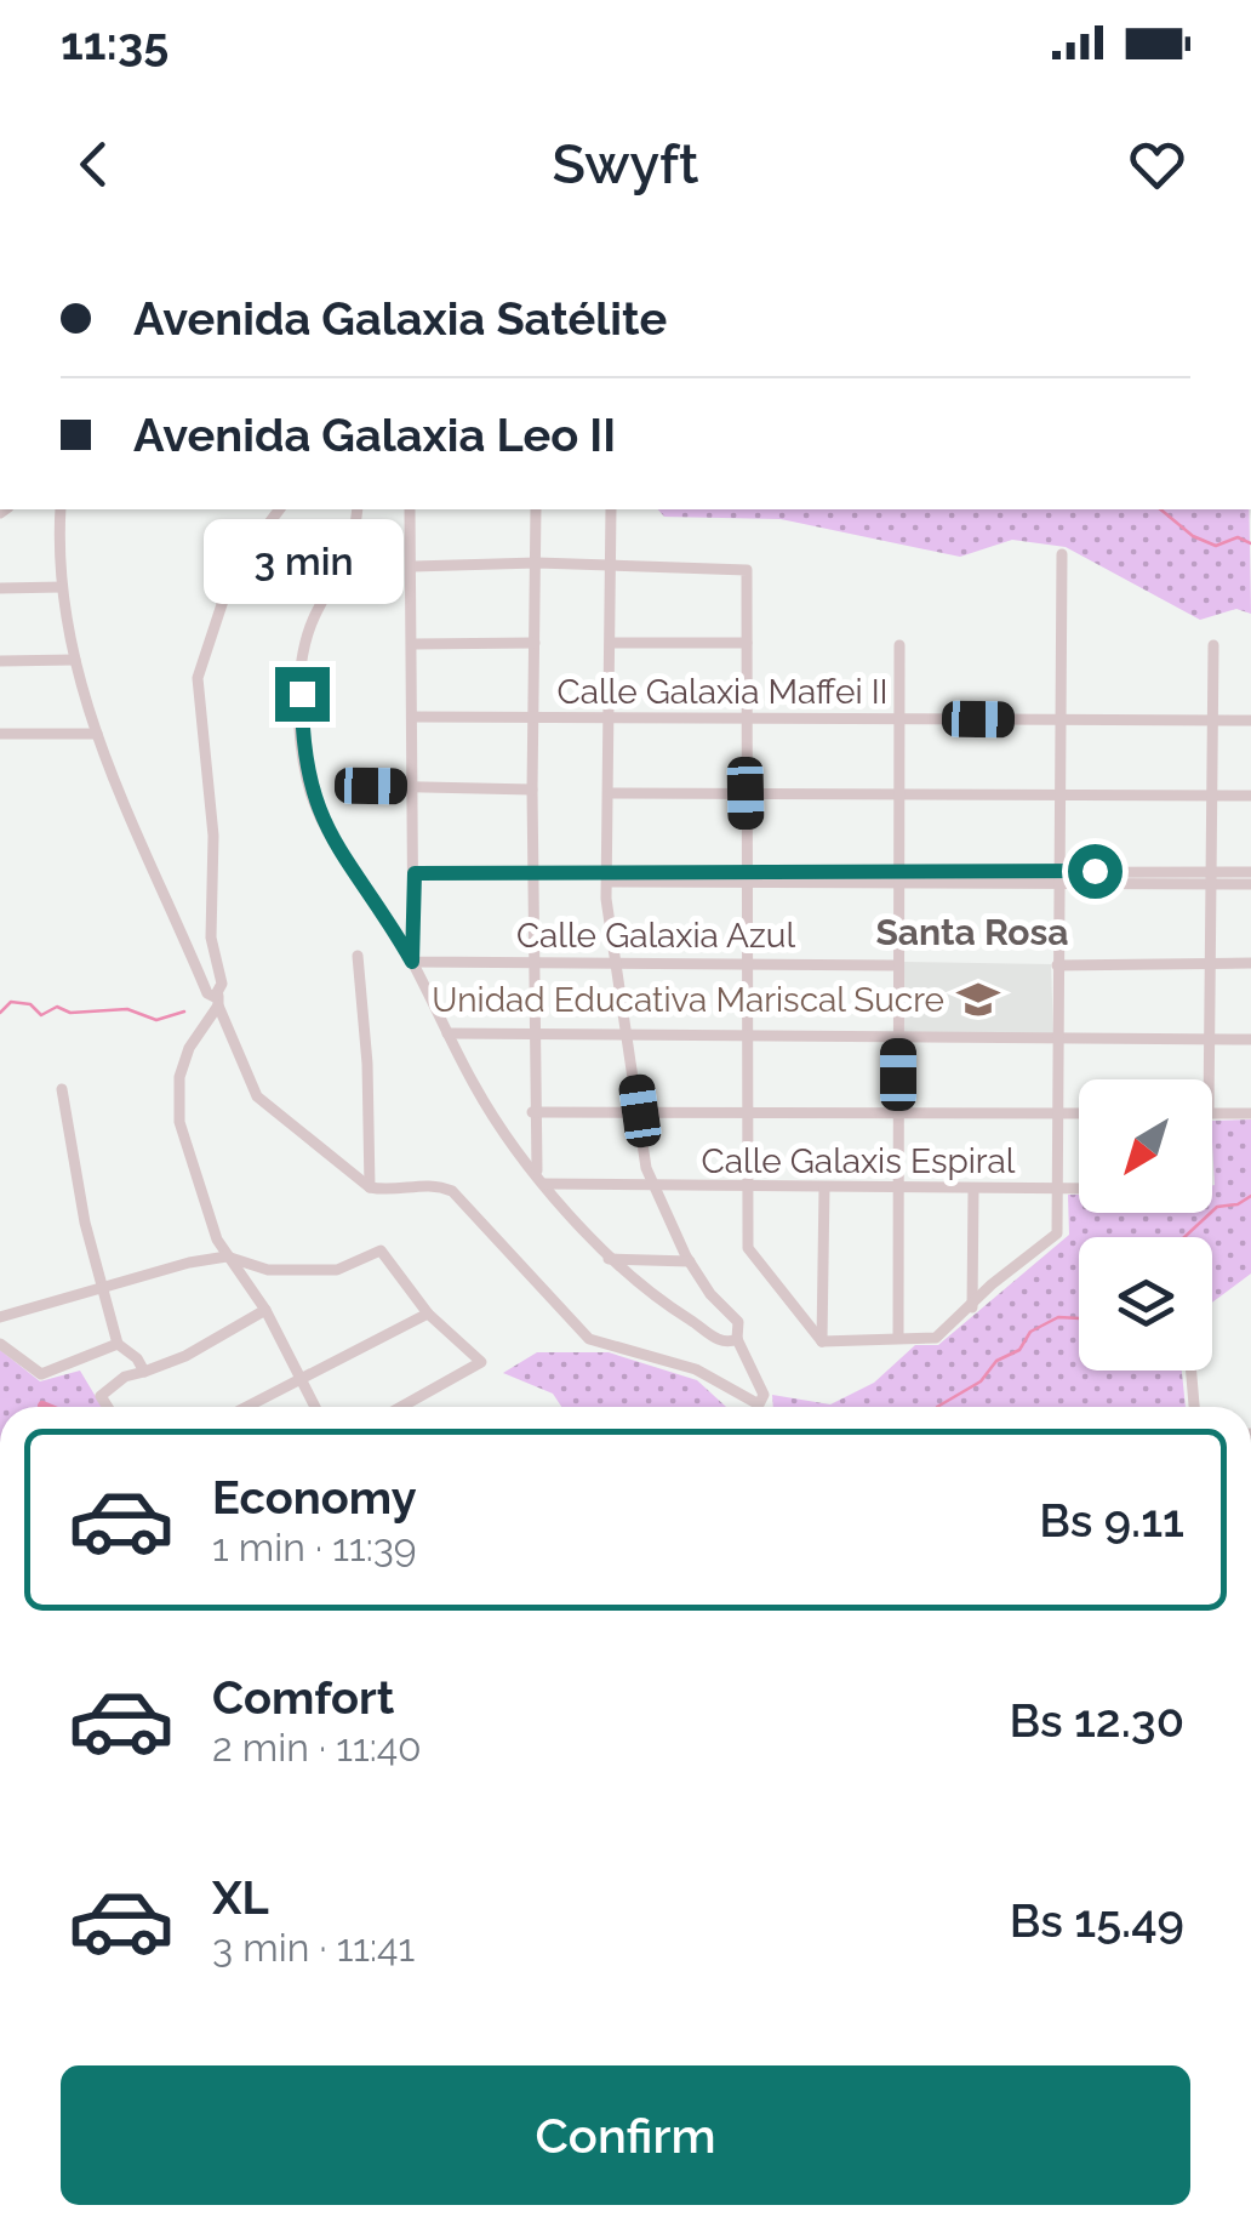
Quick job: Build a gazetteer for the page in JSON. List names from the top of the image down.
{
  "streets": {
    "street": ["Calle Galaxia Maffei II", "Calle Galaxia Azul", "Calle Galaxis Espiral"]
  },
  "districts": ["Santa Rosa"],
  "places": {
    "school or university": ["Unidad Educativa Mariscal Sucre"]
  },
  "north": "bottom left",
  "page": {
    "status": "11:35",
    "header": "Swyft",
    "banner": ["Avenida Galaxia Satélite", "Avenida Galaxia Leo II"],
    "bubble": "3 min",
    "list": [
      {
        "name": "Economy",
        "note": "1 min · 11:39",
        "value": "Bs 9.11"
      },
      {
        "name": "Comfort",
        "note": "2 min · 11:40",
        "value": "Bs 12.30"
      },
      {
        "name": "XL",
        "note": "3 min · 11:41",
        "value": "Bs 15.49"
      }
    ],
    "buttons": "Confirm"
  }
}
